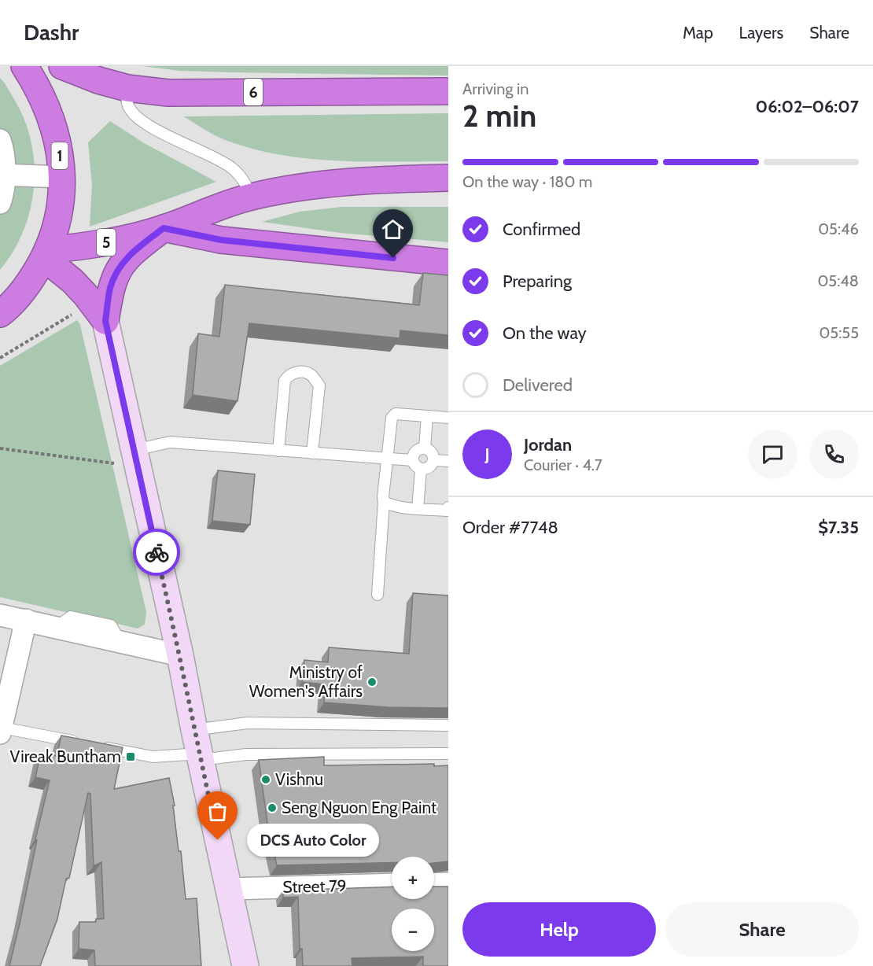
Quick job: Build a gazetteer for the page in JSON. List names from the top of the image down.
{
  "streets": {
    "highway": ["6", "1", "5"],
    "street": ["Street 79"]
  },
  "crossings": [
    ["1", "5"]
  ],
  "places": {
    "other": [
      "Ministry of Women's Affairs",
      "Vishnu",
      "Seng Nguon Eng Paint",
      "DCS Auto Color"
    ],
    "transit": ["Vireak Buntham"]
  },
  "page": {
    "header": "Dashr",
    "nav": ["Map", "Layers", "Share"],
    "heading": ["2 min", "Arriving in", "06:02–06:07"],
    "panel": [
      "Jordan",
      "Courier · 4.7",
      "Order #7748",
      "$7.35"
    ],
    "bar": "On the way · 180 m",
    "list": [
      ["Confirmed", "05:46"],
      ["Preparing", "05:48"],
      ["On the way", "05:55"],
      "Delivered"
    ],
    "round": "J",
    "bubble": "DCS Auto Color",
    "map_buttons": ["+", "−"],
    "buttons": ["Help", "Share"]
  }
}
